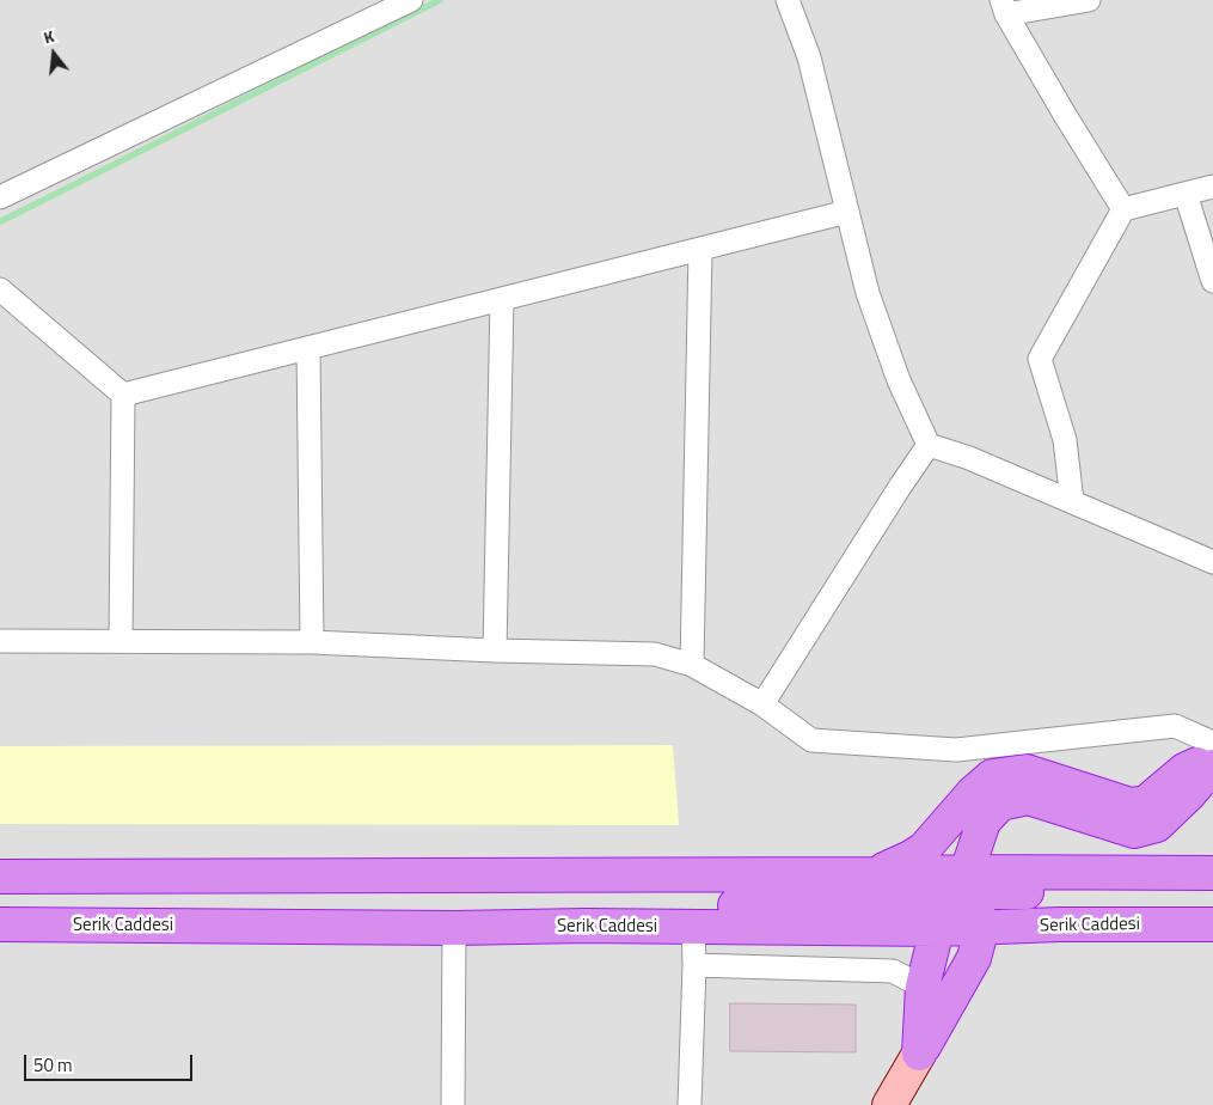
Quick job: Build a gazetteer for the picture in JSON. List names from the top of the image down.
{
  "streets": {
    "highway": ["Serik Caddesi"]
  },
  "scale_bar": "50 m",
  "north": "top"
}
